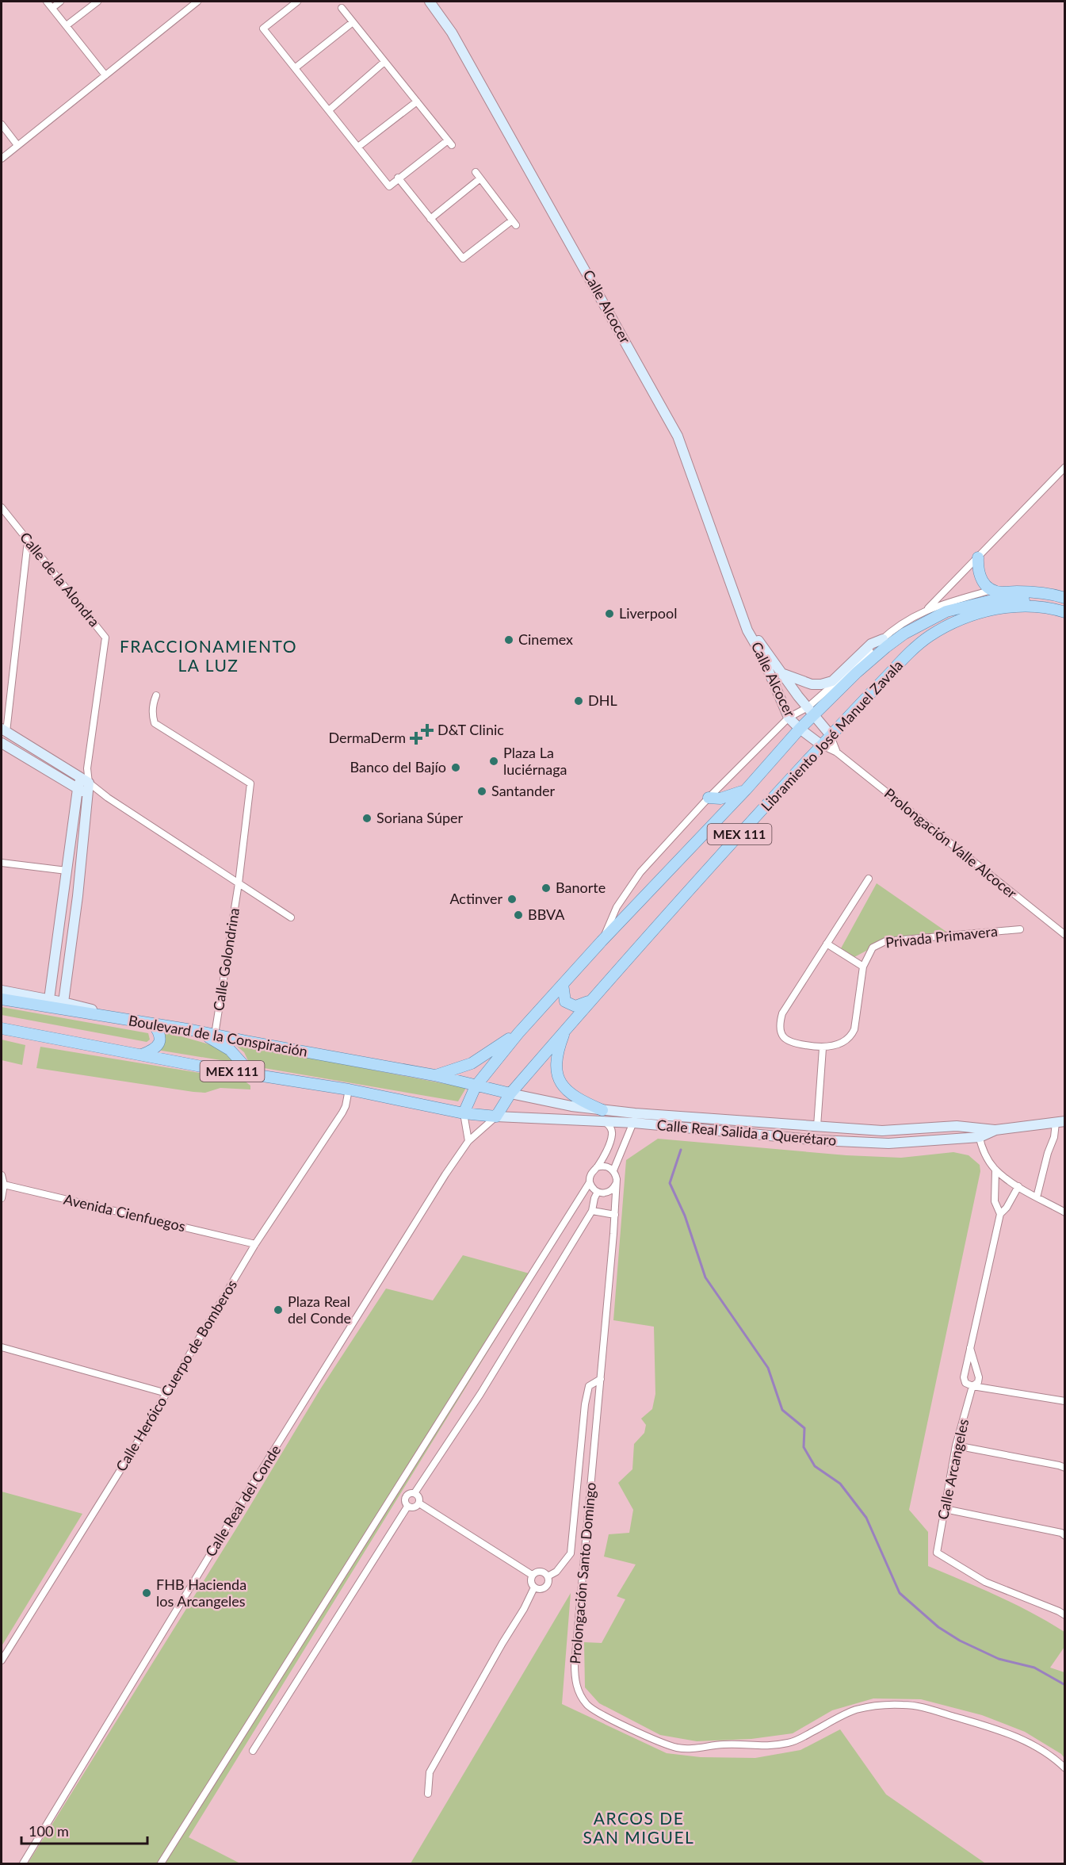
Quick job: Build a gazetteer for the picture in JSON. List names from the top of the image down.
{
  "streets": {
    "main road": ["Libramiento José Manuel Zavala", "MEX 111", "Boulevard de la Conspiración"],
    "street": [
      "Calle Alcocer",
      "Calle de la Alondra",
      "Prolongación Valle Alcocer",
      "Privada Primavera",
      "Calle Golondrina",
      "Calle Real Salida a Querétaro",
      "Avenida Cienfuegos",
      "Calle Heróico Cuerpo de Bomberos",
      "Calle Arcangeles",
      "Calle Real del Conde",
      "Prolongación Santo Domingo"
    ]
  },
  "crossings": [
    ["Calle Alcocer", "Libramiento José Manuel Zavala"],
    ["Calle Alcocer", "Prolongación Valle Alcocer"],
    ["Libramiento José Manuel Zavala", "MEX 111"],
    ["Libramiento José Manuel Zavala", "Prolongación Valle Alcocer"],
    ["Libramiento José Manuel Zavala", "Calle Real Salida a Querétaro"],
    ["MEX 111", "Boulevard de la Conspiración"],
    ["MEX 111", "Calle Real Salida a Querétaro"],
    ["MEX 111", "Calle Heróico Cuerpo de Bomberos"],
    ["MEX 111", "Calle Real del Conde"],
    ["Calle Golondrina", "Boulevard de la Conspiración"],
    ["Calle Real Salida a Querétaro", "Calle Real del Conde"],
    ["Avenida Cienfuegos", "Calle Heróico Cuerpo de Bomberos"]
  ],
  "districts": ["FRACCIONAMIENTO LA LUZ", "ARCOS DE SAN MIGUEL"],
  "places": {
    "other": [
      "Liverpool",
      "Cinemex",
      "DHL",
      "Plaza La luciérnaga",
      "Banco del Bajío",
      "Santander",
      "Soriana Súper",
      "Banorte",
      "Actinver",
      "BBVA",
      "Plaza Real del Conde",
      "FHB Hacienda los Arcangeles"
    ],
    "health": ["D&T Clinic", "DermaDerm"]
  },
  "scale_bar": "100 m"
}
